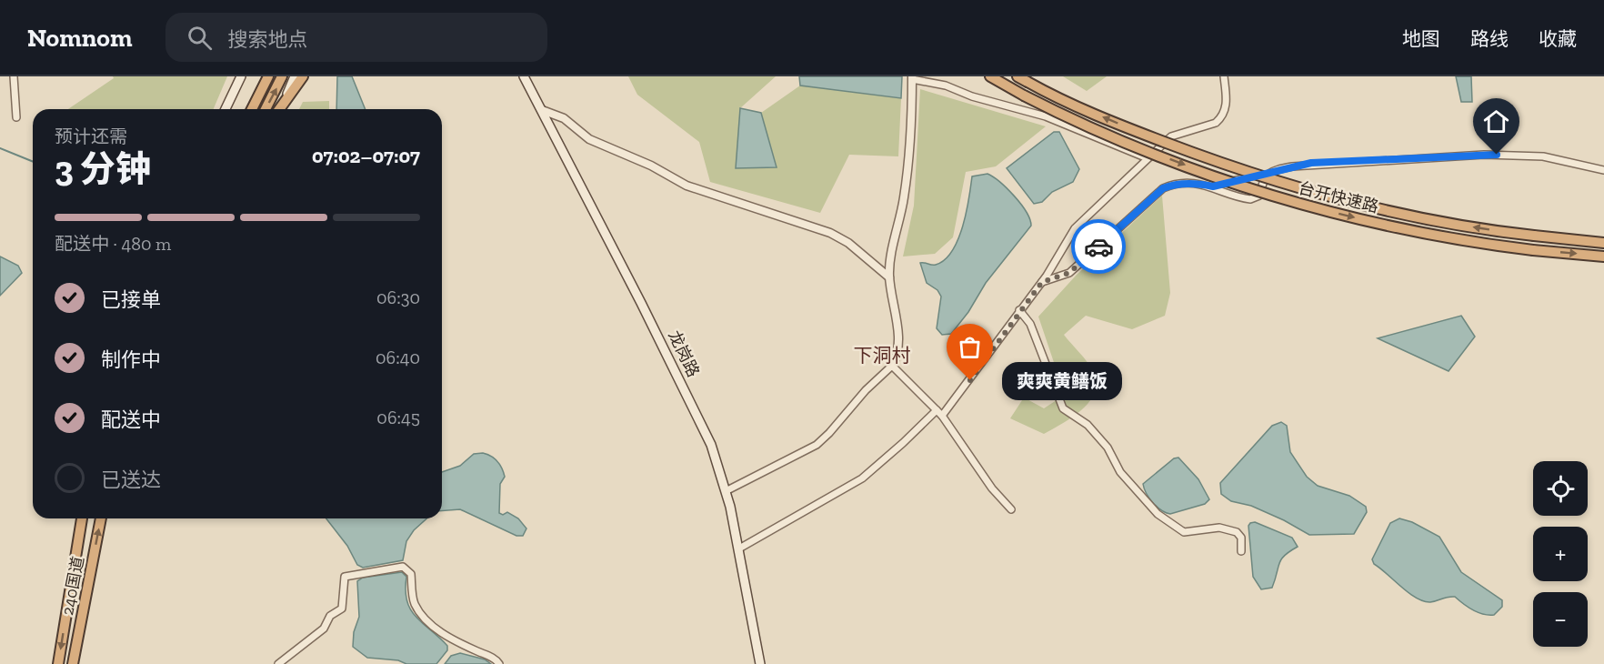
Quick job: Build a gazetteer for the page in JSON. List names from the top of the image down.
{
  "streets": {
    "highway": ["台开快速路", "240国道"],
    "main road": ["龙岗路"]
  },
  "districts": ["下洞村"],
  "places": ["爽爽黄鳝饭"],
  "page": {
    "header": "Nomnom",
    "search": "搜索地点",
    "nav": ["地图", "路线", "收藏"],
    "heading": ["3 分钟", "预计还需", "07:02–07:07"],
    "bar": "配送中 · 480 m",
    "list": [
      ["已接单", "06:30"],
      ["制作中", "06:40"],
      ["配送中", "06:45"],
      "已送达"
    ],
    "bubble": "爽爽黄鳝饭",
    "map_buttons": ["+", "−"]
  }
}
